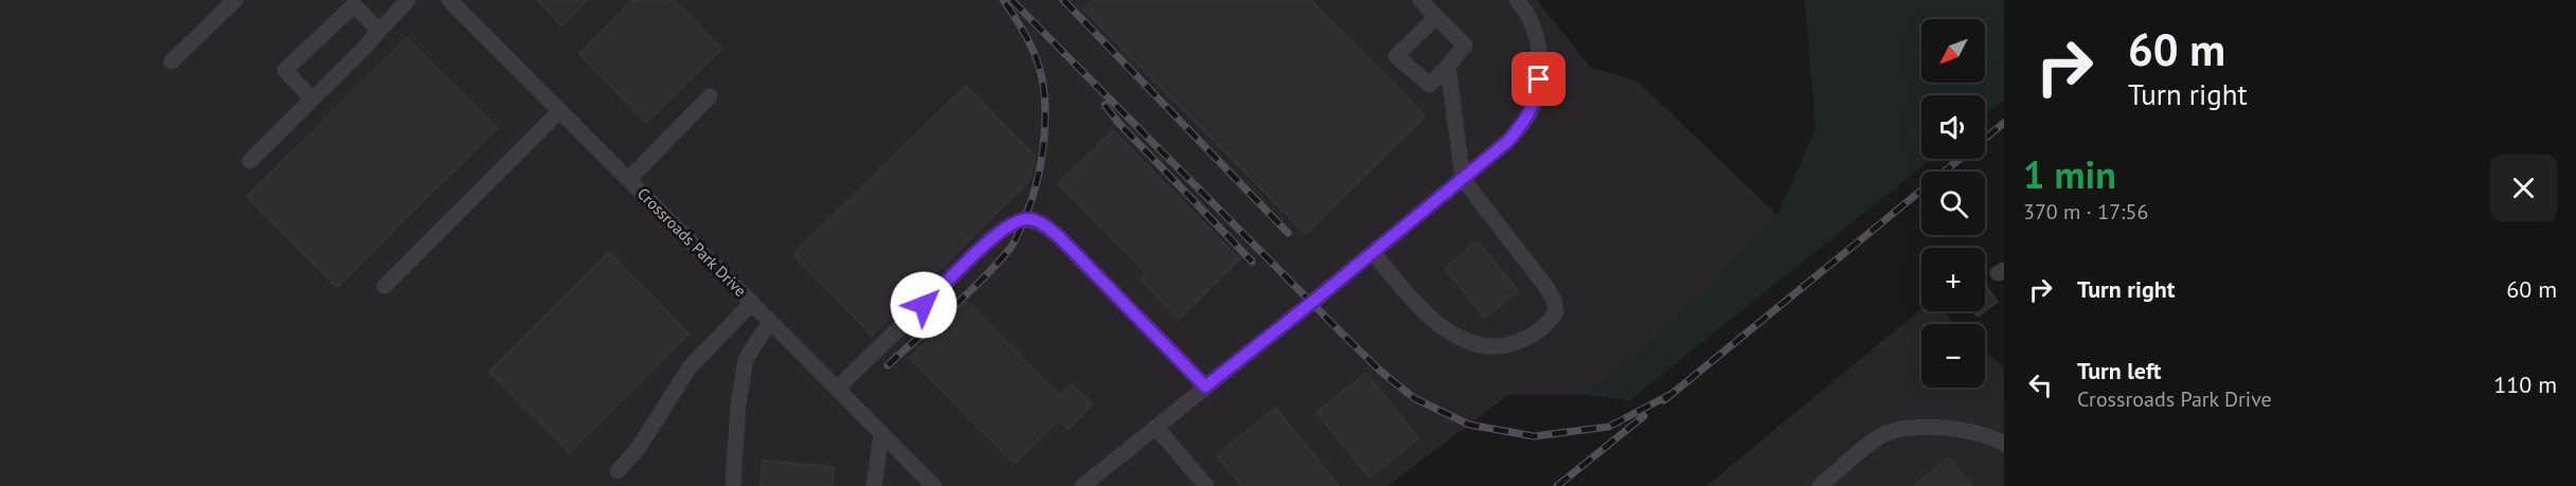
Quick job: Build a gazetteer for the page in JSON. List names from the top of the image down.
{
  "streets": {
    "street": ["Crossroads Park Drive"]
  },
  "north": "bottom left",
  "page": {
    "turn": ["60 m", "Turn right"],
    "map_buttons": ["+", "−"],
    "heading": ["1 min", "370 m · 17:56"],
    "list": [
      {
        "name": "Turn right",
        "value": "60 m"
      },
      {
        "name": "Turn left",
        "note": "Crossroads Park Drive",
        "value": "110 m"
      }
    ]
  }
}
